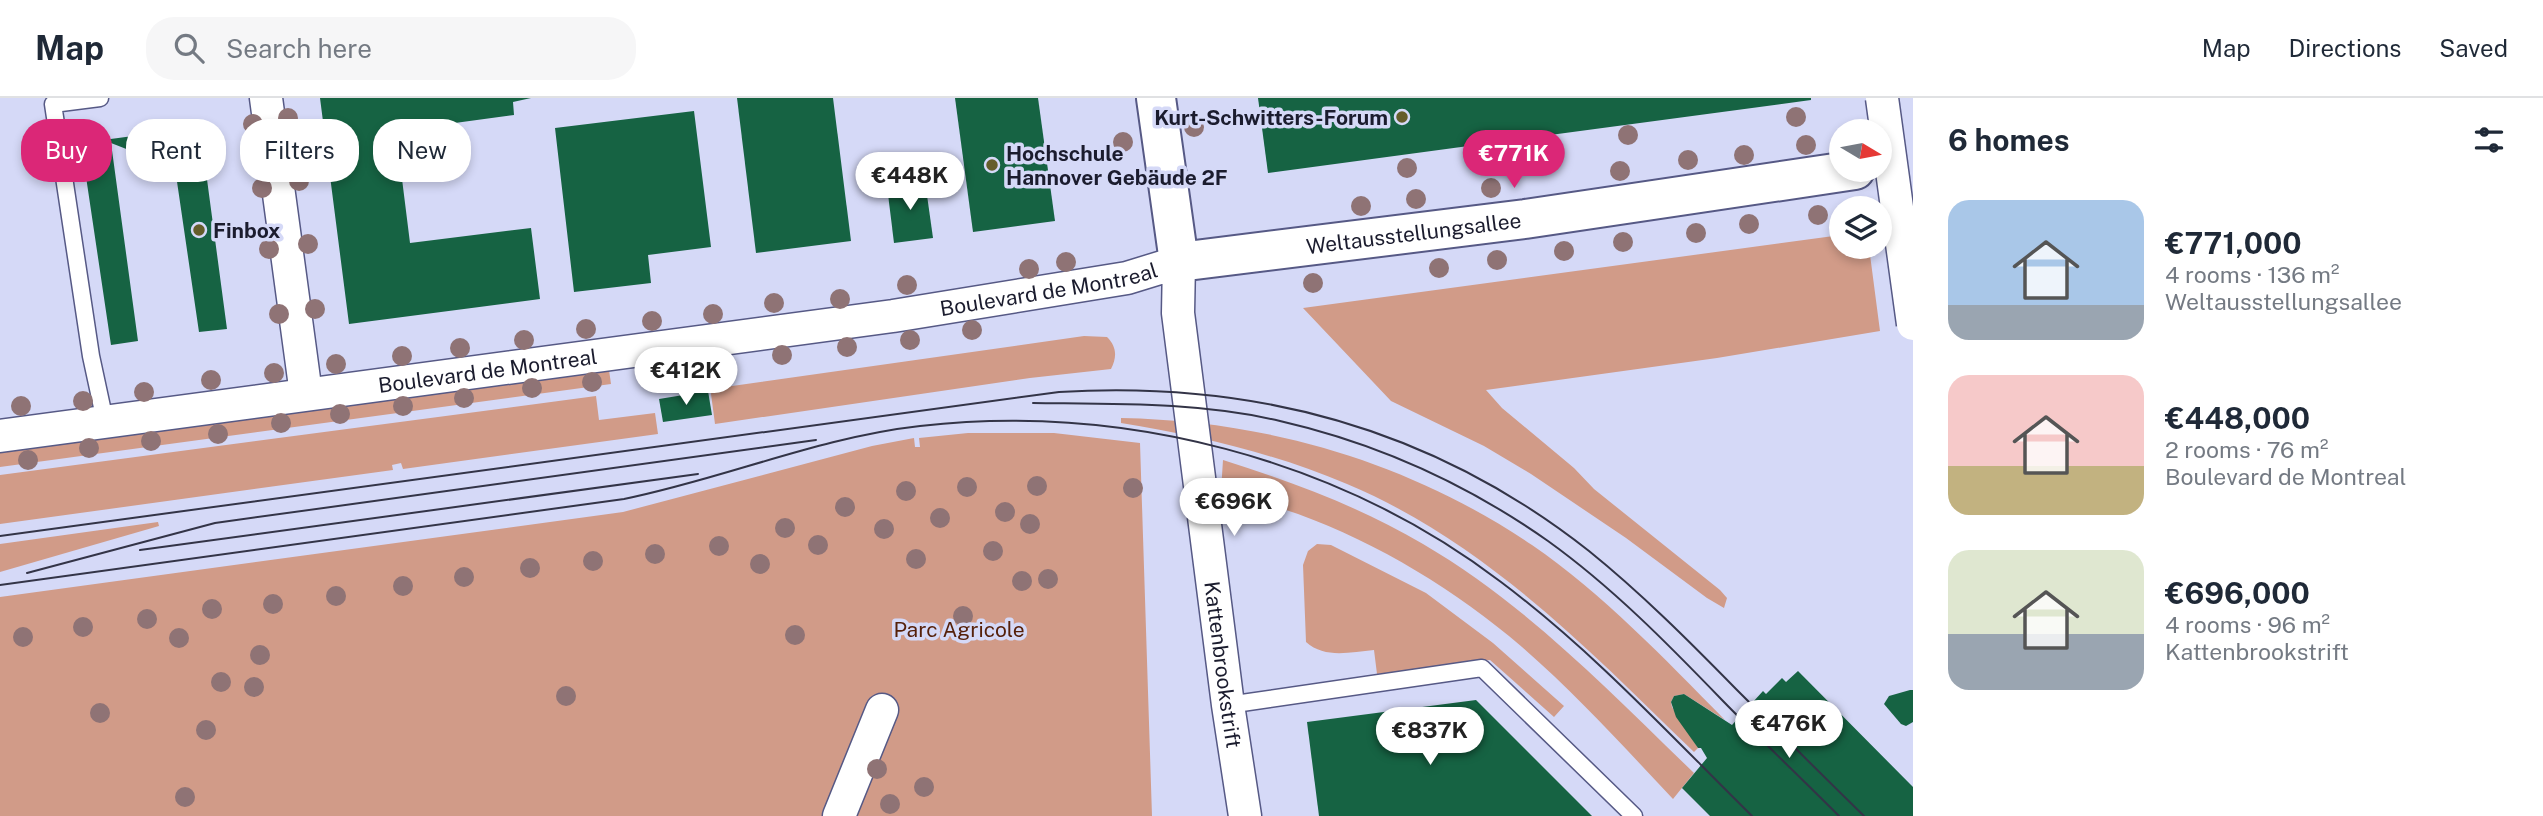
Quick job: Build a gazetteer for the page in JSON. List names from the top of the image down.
{
  "streets": {
    "main road": ["Weltausstellungsallee"],
    "street": ["Boulevard de Montreal", "Kattenbrookstrift"]
  },
  "crossings": [
    ["Weltausstellungsallee", "Boulevard de Montreal"],
    ["Weltausstellungsallee", "Kattenbrookstrift"],
    ["Boulevard de Montreal", "Kattenbrookstrift"]
  ],
  "parks": ["Parc Agricole"],
  "places": ["Kurt-Schwitters-Forum", "Hochschule Hannover Gebäude 2F", "Finbox"],
  "north": "right",
  "page": {
    "header": "Map",
    "search": "Search here",
    "nav": ["Map", "Directions", "Saved"],
    "heading": "6 homes",
    "chip": [
      "Buy",
      "Rent",
      "Filters",
      "New"
    ],
    "price": [
      "€771K",
      "€448K",
      "€412K",
      "€696K",
      "€476K",
      "€837K"
    ],
    "list": [
      {
        "name": "€771,000",
        "note": "4 rooms · 136 m² · Weltausstellungsallee"
      },
      {
        "name": "€448,000",
        "note": "2 rooms · 76 m² · Boulevard de Montreal"
      },
      {
        "name": "€696,000",
        "note": "4 rooms · 96 m² · Kattenbrookstrift"
      }
    ]
  }
}
